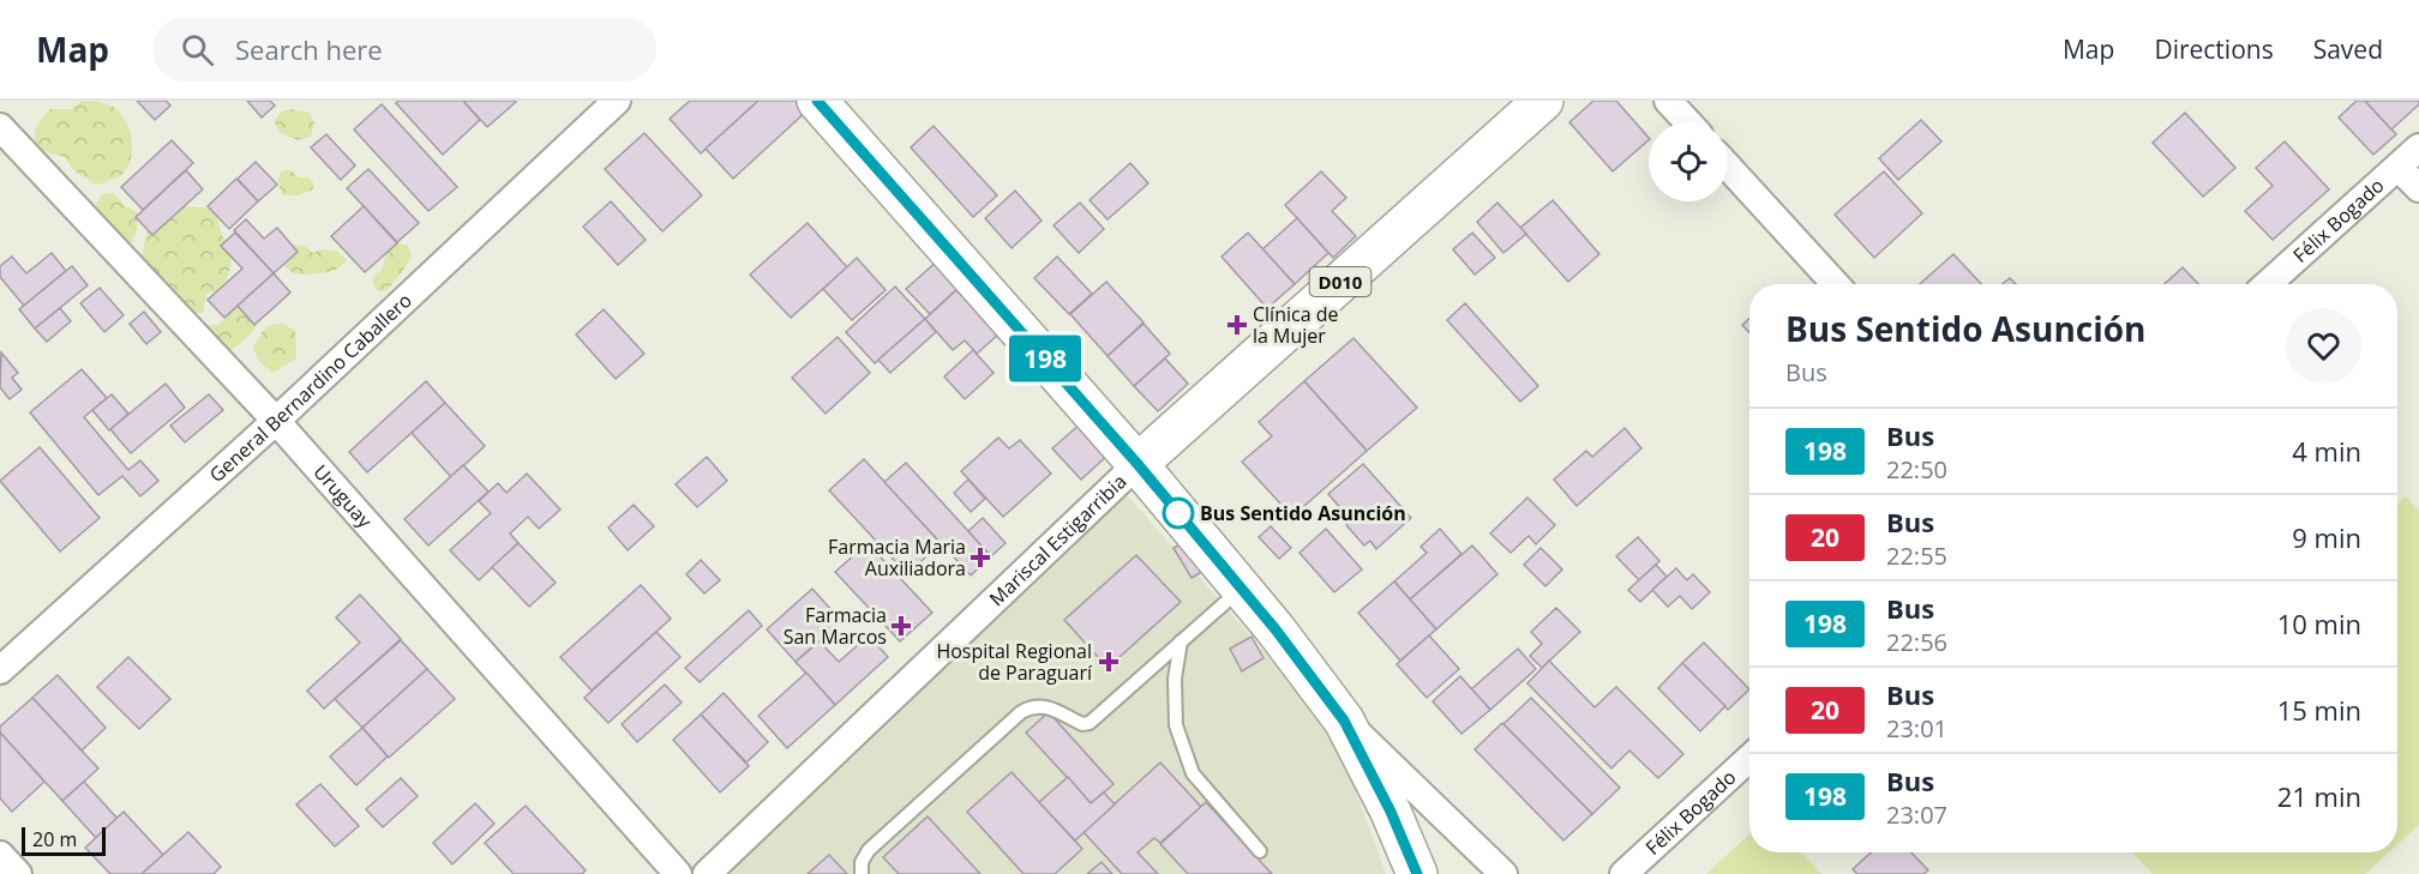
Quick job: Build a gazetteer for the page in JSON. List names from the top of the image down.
{
  "streets": {
    "main road": ["D010", "Mariscal Estigarribia"],
    "street": ["Félix Bogado", "General Bernardino Caballero", "Uruguay"]
  },
  "crossings": [
    ["General Bernardino Caballero", "Uruguay"]
  ],
  "places": {
    "health": [
      "Clínica de la Mujer",
      "Farmacia Maria Auxiliadora",
      "Farmacia San Marcos",
      "Hospital Regional de Paraguarí"
    ],
    "other": ["Bus Sentido Asunción"]
  },
  "lines": ["bus line 198"],
  "scale_bar": "20 m",
  "page": {
    "header": "Map",
    "search": "Search here",
    "nav": ["Map", "Directions", "Saved"],
    "on_map": "198",
    "heading": ["Bus Sentido Asunción", "Bus"],
    "list": [
      {
        "mark": "198",
        "name": "Bus",
        "note": "22:50",
        "value": "4 min"
      },
      {
        "mark": "20",
        "name": "Bus",
        "note": "22:55",
        "value": "9 min"
      },
      {
        "mark": "198",
        "name": "Bus",
        "note": "22:56",
        "value": "10 min"
      },
      {
        "mark": "20",
        "name": "Bus",
        "note": "23:01",
        "value": "15 min"
      },
      {
        "mark": "198",
        "name": "Bus",
        "note": "23:07",
        "value": "21 min"
      }
    ],
    "scale": "20 m"
  }
}
